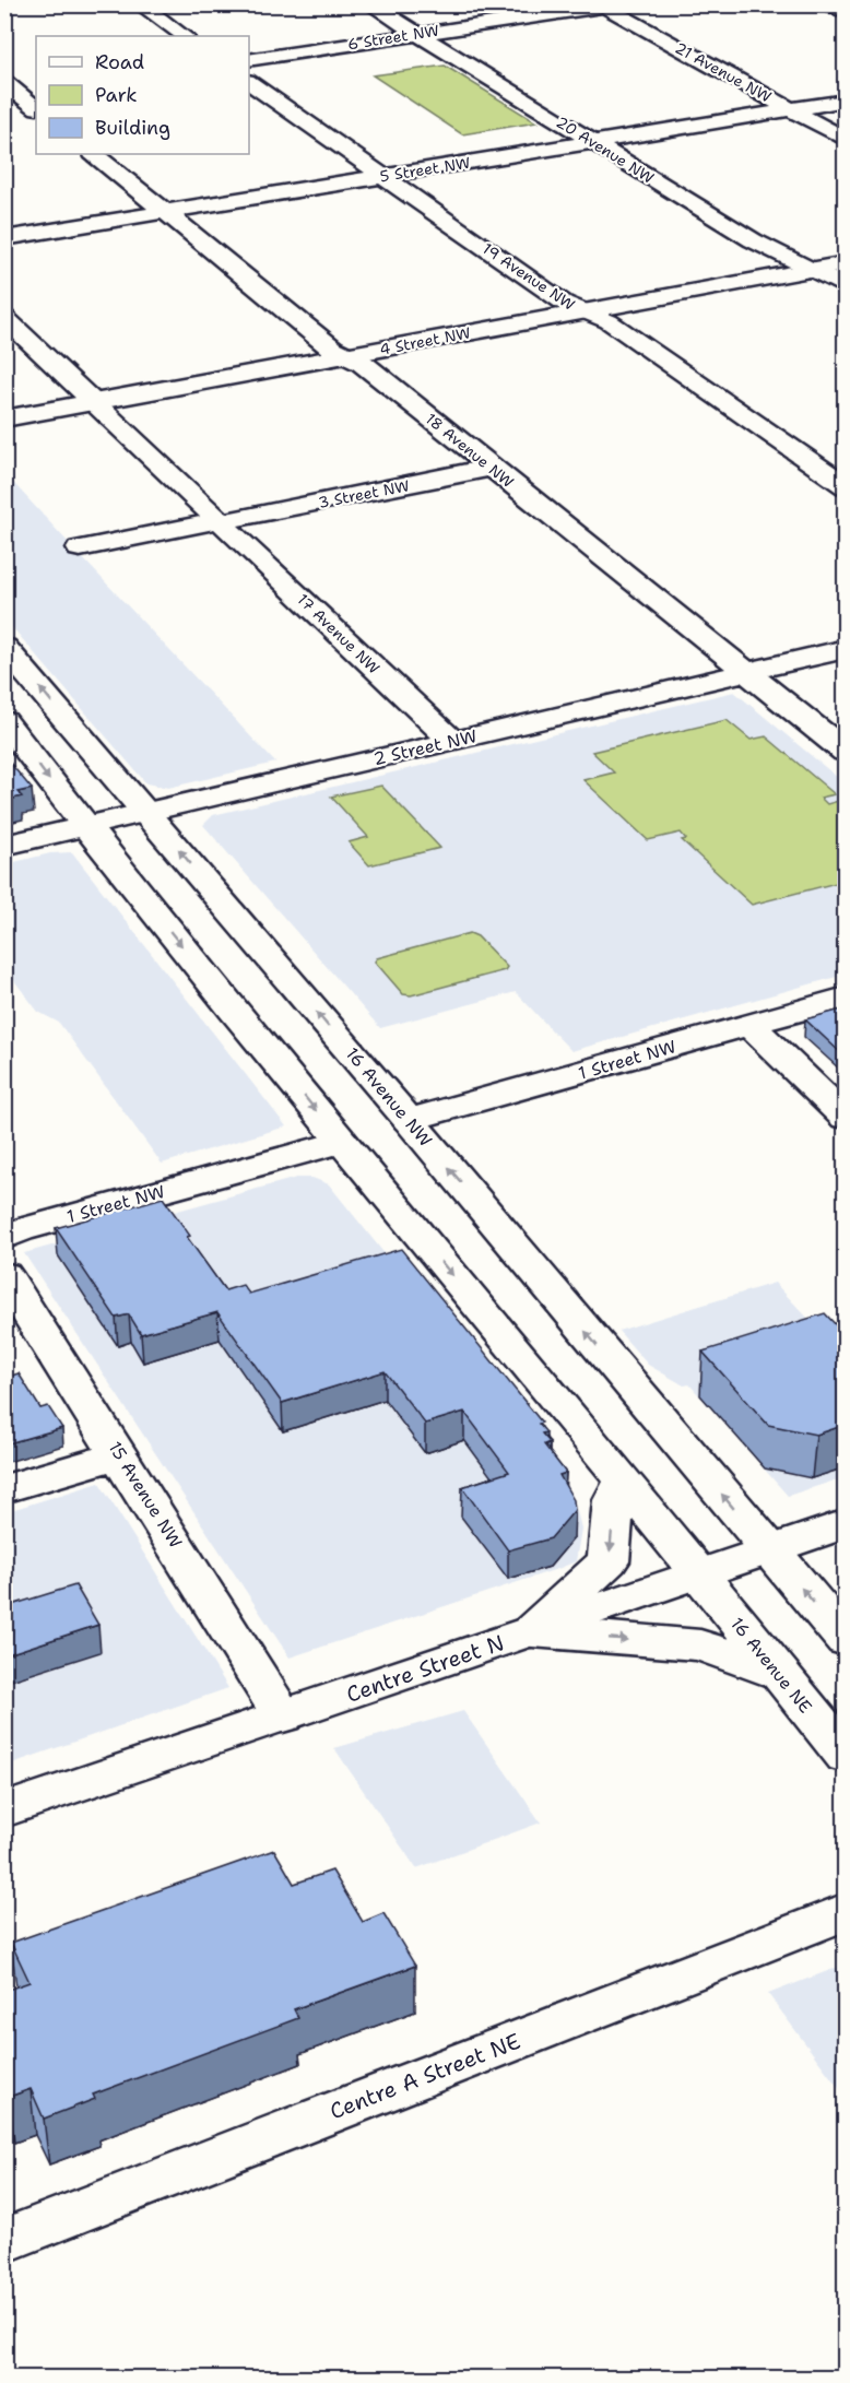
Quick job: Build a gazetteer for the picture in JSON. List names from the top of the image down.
{
  "streets": {
    "main road": [
      "6 Street NW",
      "21 Avenue NW",
      "20 Avenue NW",
      "5 Street NW",
      "19 Avenue NW",
      "4 Street NW",
      "18 Avenue NW",
      "3 Street NW",
      "17 Avenue NW",
      "2 Street NW",
      "1 Street NW",
      "16 Avenue NW",
      "15 Avenue NW",
      "16 Avenue NE",
      "Centre Street N",
      "Centre A Street NE"
    ]
  },
  "crossings": [
    ["6 Street NW", "21 Avenue NW"],
    ["6 Street NW", "20 Avenue NW"],
    ["21 Avenue NW", "5 Street NW"],
    ["20 Avenue NW", "5 Street NW"],
    ["20 Avenue NW", "4 Street NW"],
    ["5 Street NW", "19 Avenue NW"],
    ["5 Street NW", "18 Avenue NW"],
    ["19 Avenue NW", "4 Street NW"],
    ["4 Street NW", "18 Avenue NW"],
    ["4 Street NW", "17 Avenue NW"],
    ["18 Avenue NW", "3 Street NW"],
    ["18 Avenue NW", "2 Street NW"],
    ["3 Street NW", "17 Avenue NW"],
    ["17 Avenue NW", "2 Street NW"],
    ["2 Street NW", "16 Avenue NW"],
    ["1 Street NW", "16 Avenue NW"],
    ["16 Avenue NW", "Centre Street N"],
    ["15 Avenue NW", "Centre Street N"],
    ["16 Avenue NE", "Centre Street N"]
  ],
  "legend": ["Road", "Park", "Building"]
}
